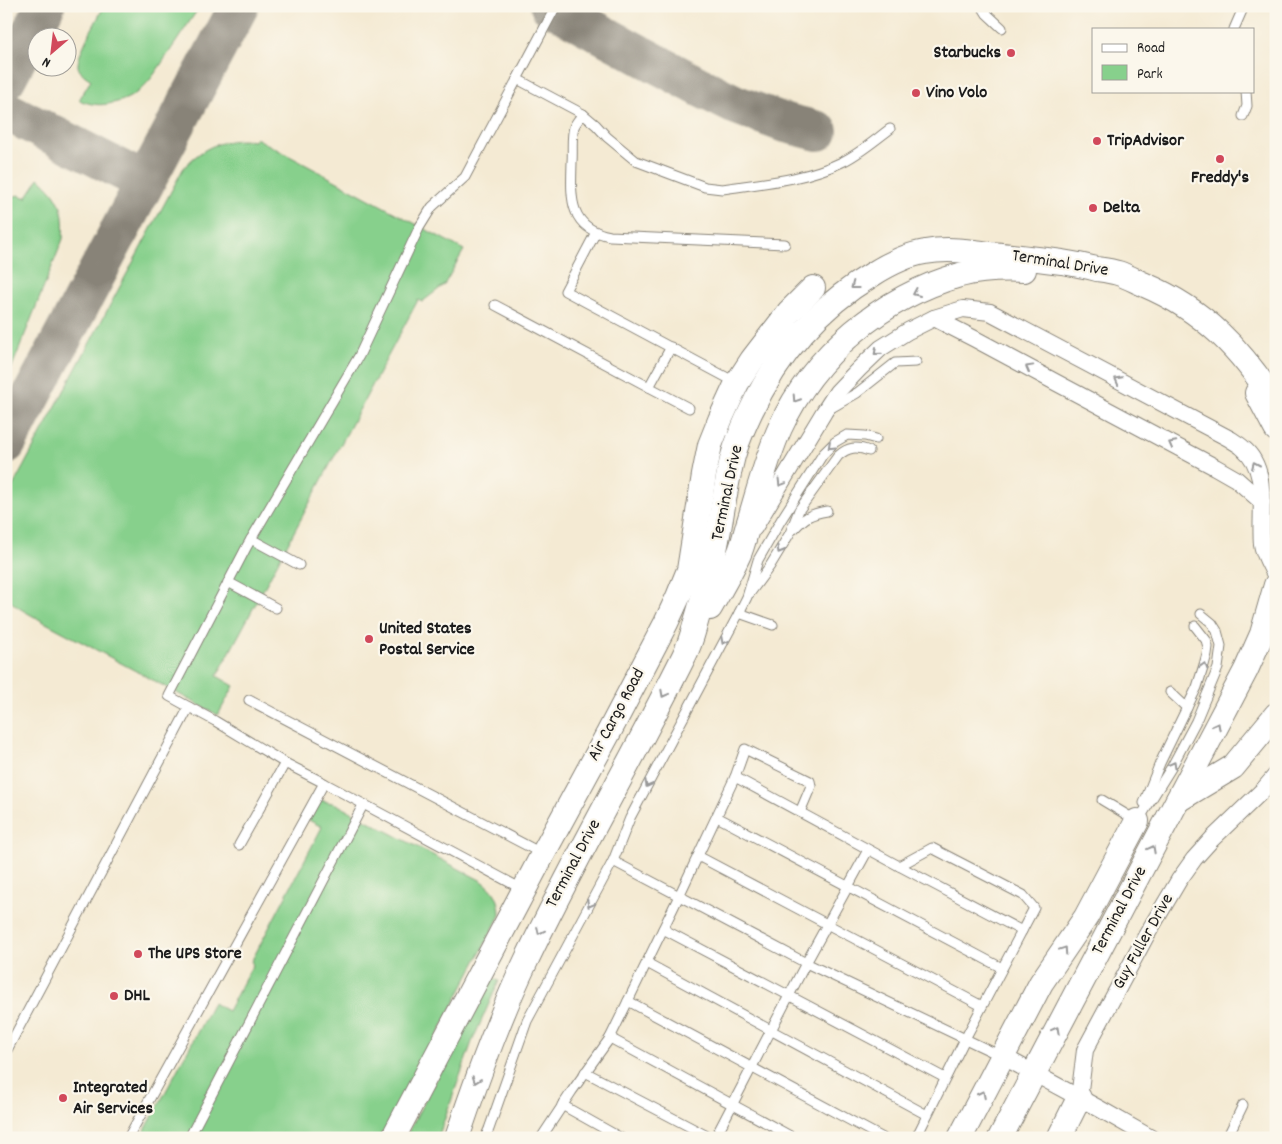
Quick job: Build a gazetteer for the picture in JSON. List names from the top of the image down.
{
  "streets": {
    "main road": ["Terminal Drive", "Air Cargo Road", "Guy Fuller Drive"]
  },
  "places": [
    "Starbucks",
    "Vino Volo",
    "TripAdvisor",
    "Freddy's",
    "Delta",
    "United States Postal Service",
    "The UPS Store",
    "DHL",
    "Integrated Air Services"
  ],
  "legend": ["Road", "Park"],
  "north": "bottom left"
}
